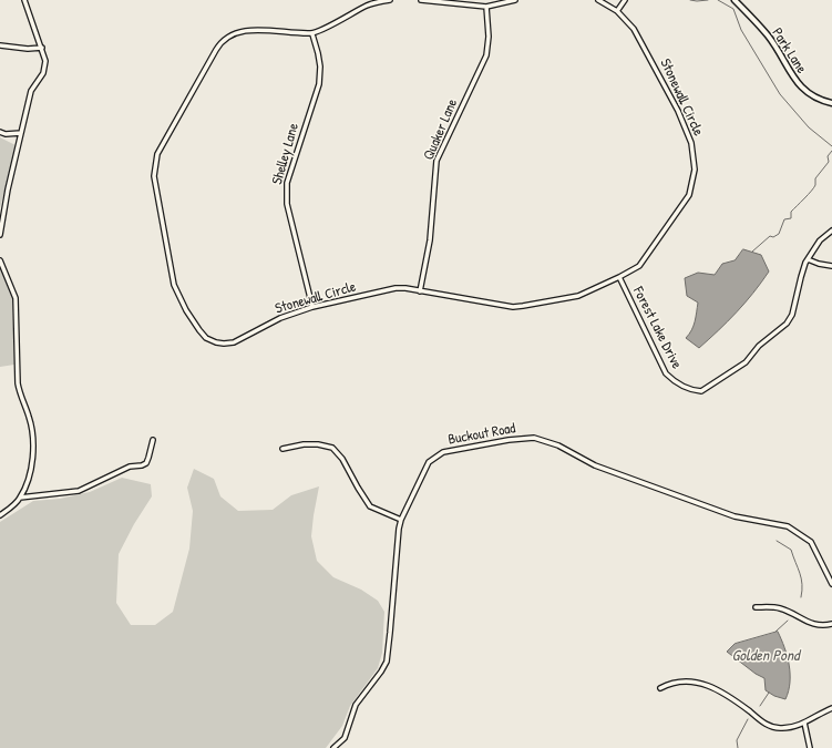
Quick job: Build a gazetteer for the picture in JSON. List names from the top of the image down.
{
  "streets": {
    "street": [
      "Park Lane",
      "Stonewall Circle",
      "Quaker Lane",
      "Shelley Lane",
      "Forest Lake Drive",
      "Buckout Road"
    ]
  },
  "crossings": [
    ["Stonewall Circle", "Quaker Lane"],
    ["Stonewall Circle", "Shelley Lane"],
    ["Stonewall Circle", "Forest Lake Drive"]
  ],
  "water": ["Golden Pond"]
}
